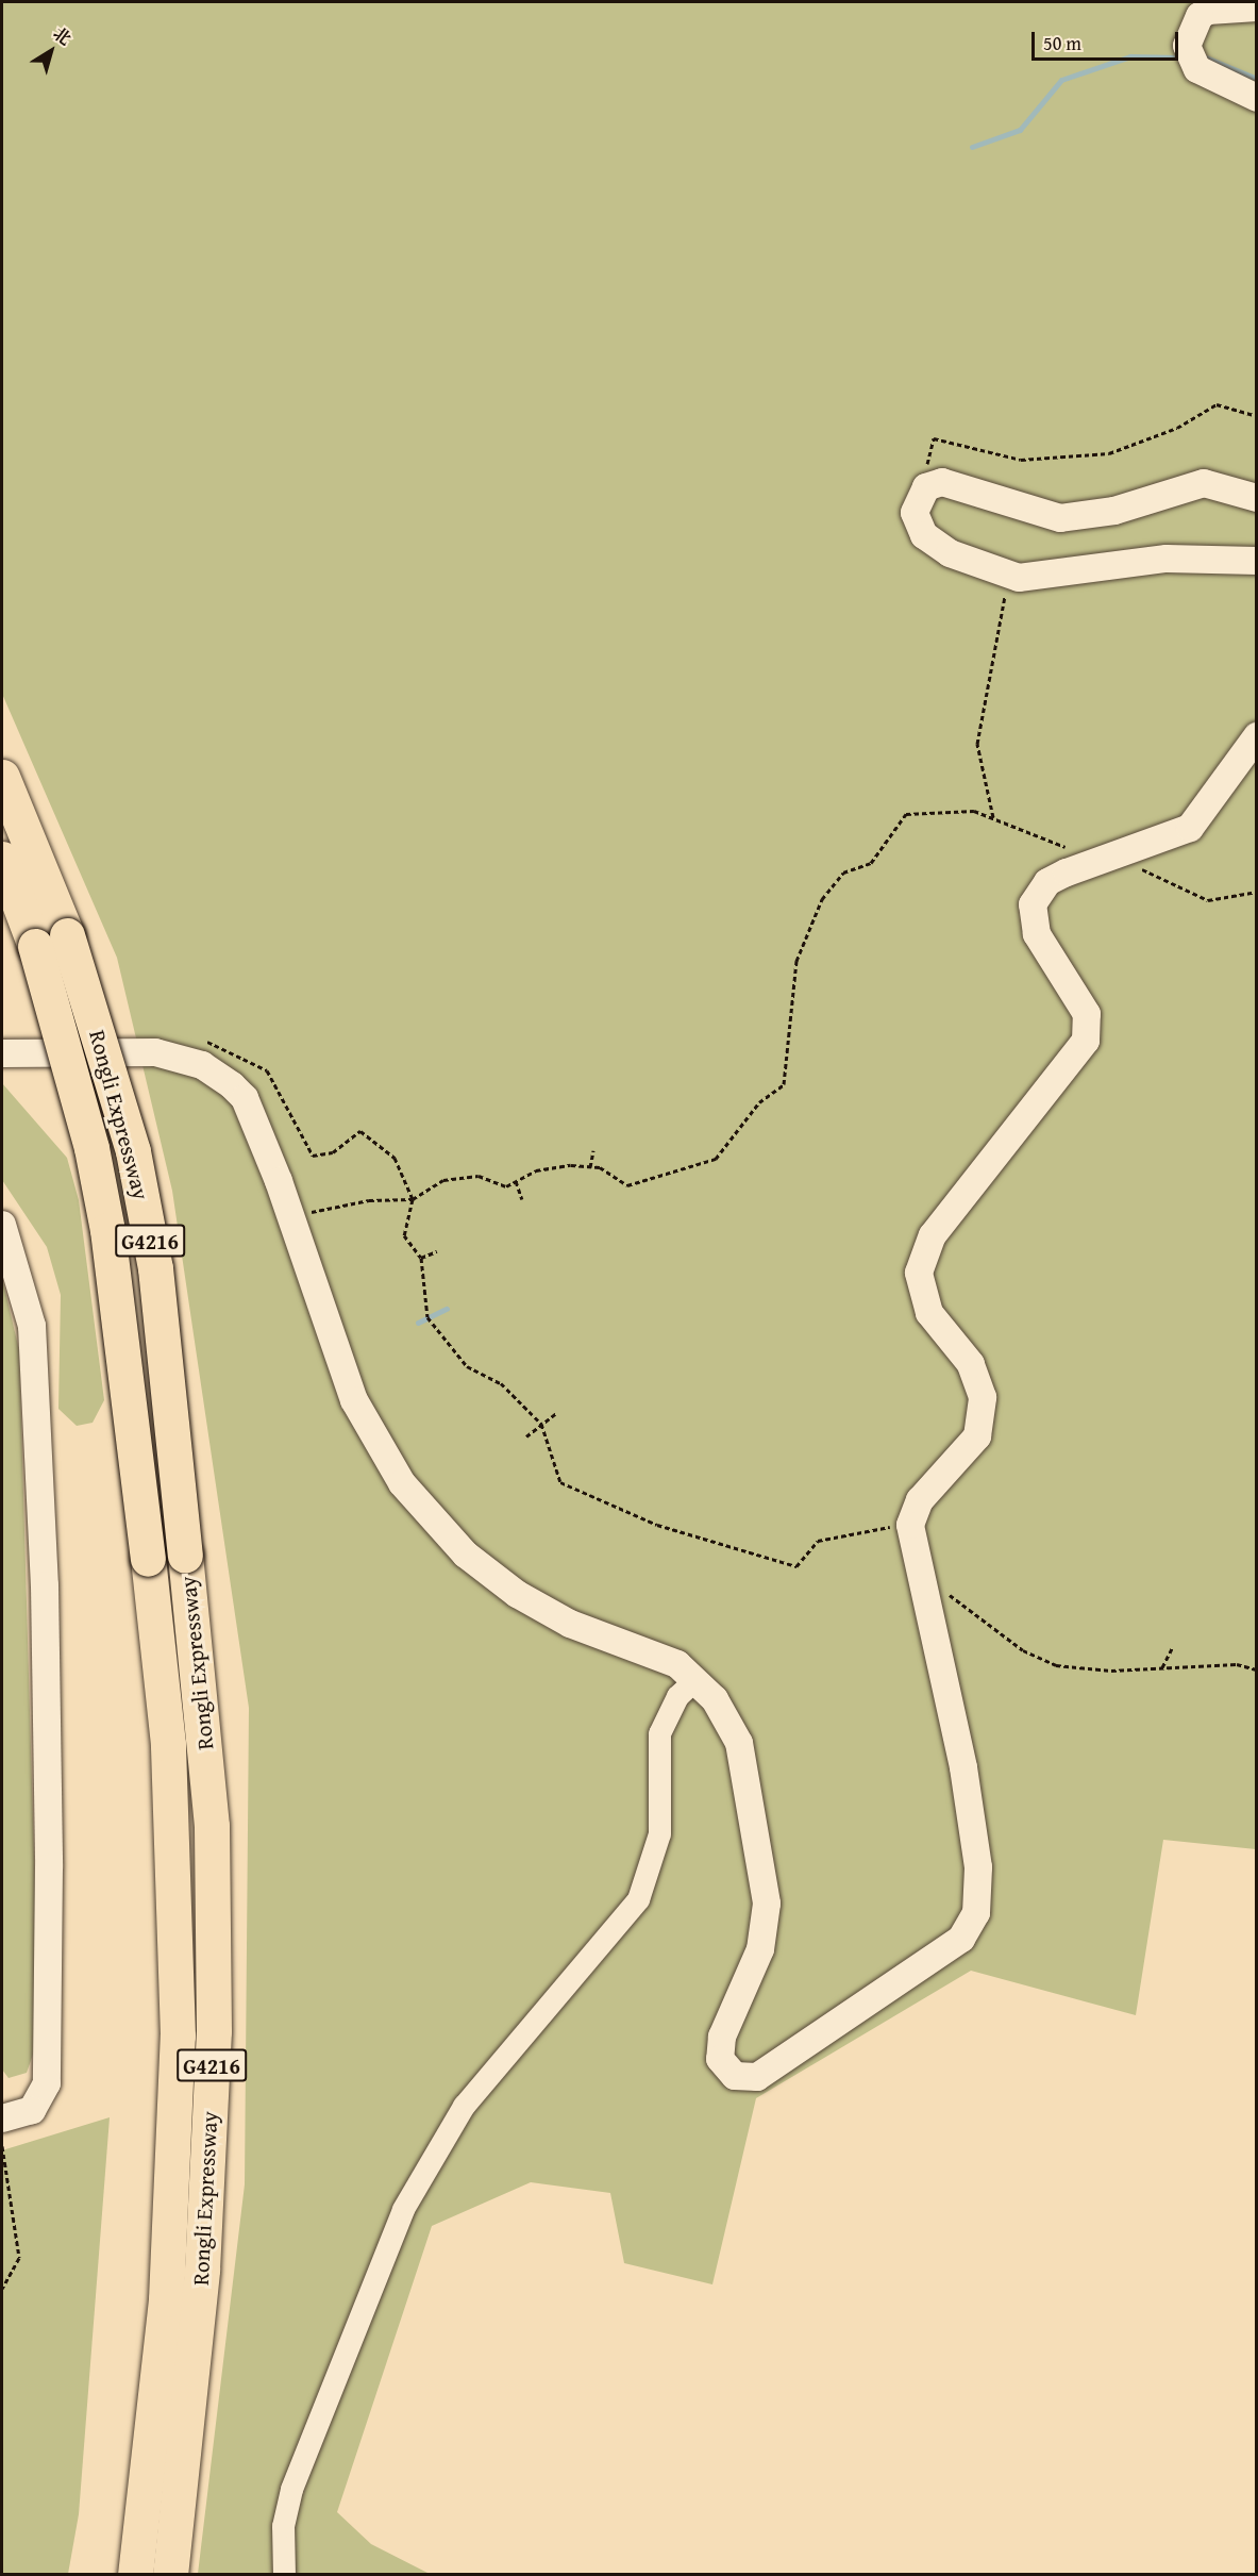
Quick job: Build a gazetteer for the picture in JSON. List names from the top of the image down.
{
  "streets": {
    "highway": ["Rongli Expressway", "G4216"]
  },
  "scale_bar": "50 m",
  "north": "top right"
}
